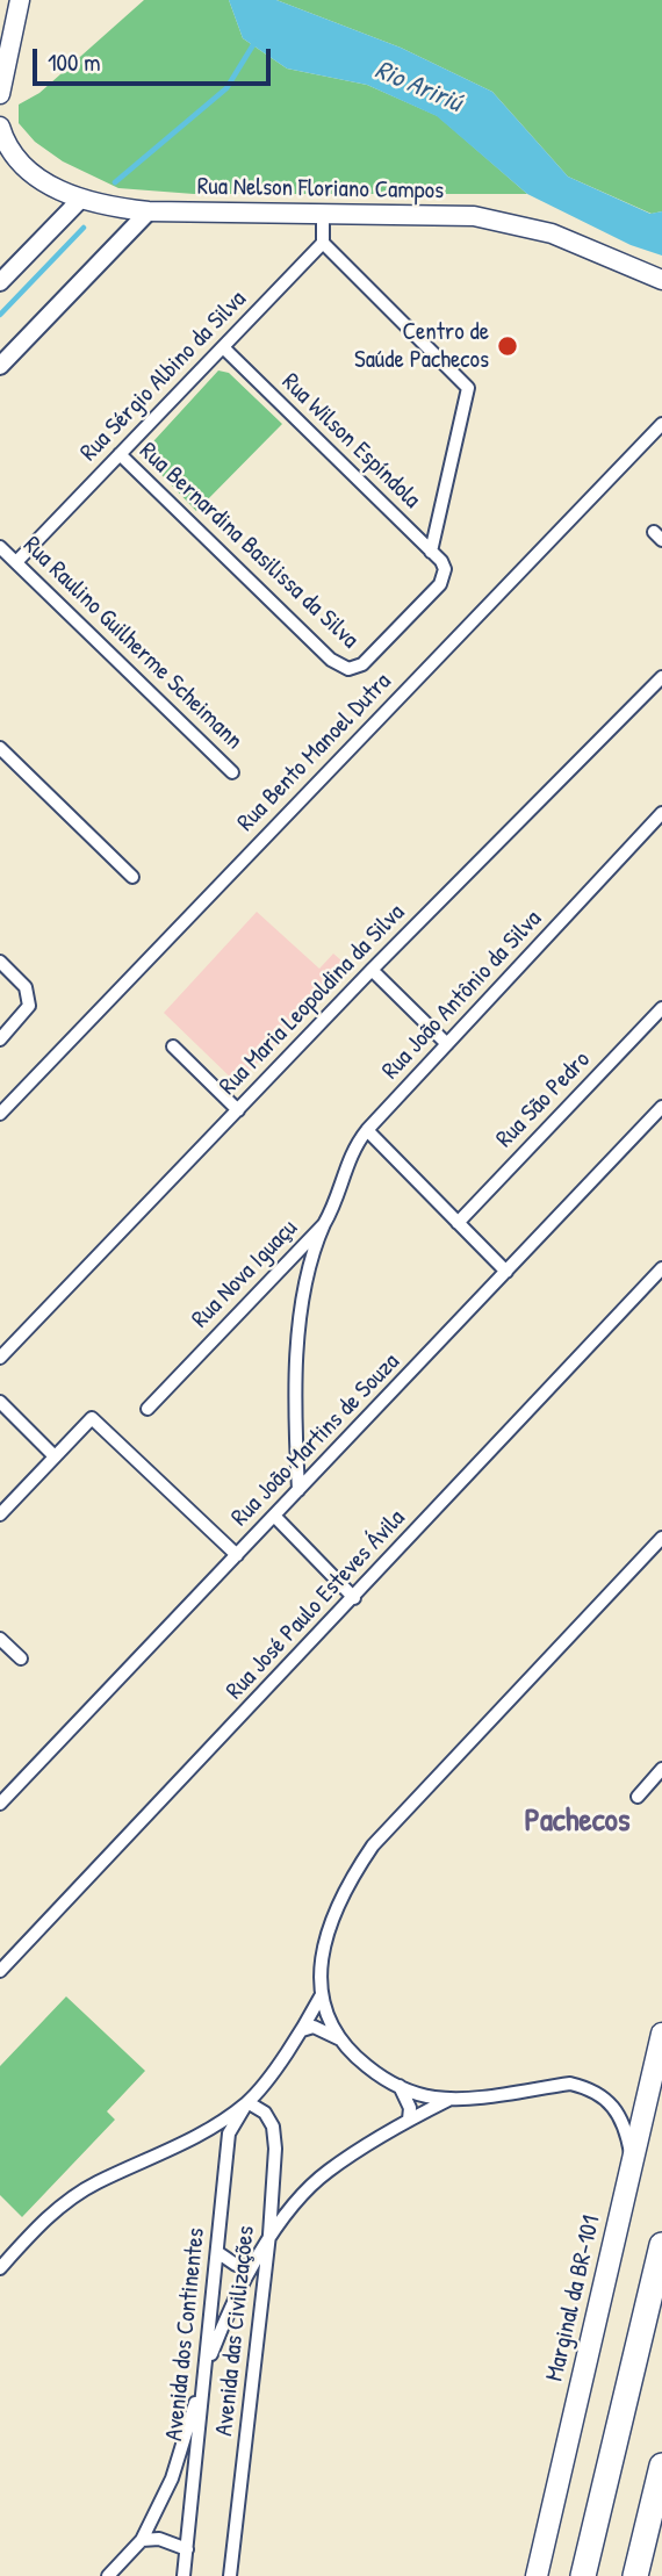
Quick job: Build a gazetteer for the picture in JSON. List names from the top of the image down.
{
  "streets": {
    "main road": ["Rua Nelson Floriano Campos", "Marginal da BR-101"],
    "street": [
      "Rua Sérgio Albino da Silva",
      "Rua Wilson Espíndola",
      "Rua Bernardina Basilissa da Silva",
      "Rua Raulino Guilherme Scheimann",
      "Rua Bento Manoel Dutra",
      "Rua João Antônio da Silva",
      "Rua Maria Leopoldina da Silva",
      "Rua São Pedro",
      "Rua Nova Iguaçu",
      "Rua João Martins de Souza",
      "Rua José Paulo Esteves Ávila",
      "Avenida das Civilizações",
      "Avenida dos Continentes"
    ]
  },
  "crossings": [
    ["Rua Sérgio Albino da Silva", "Rua Wilson Espíndola"],
    ["Rua Sérgio Albino da Silva", "Rua Bernardina Basilissa da Silva"],
    ["Rua Sérgio Albino da Silva", "Rua Raulino Guilherme Scheimann"],
    ["Rua Wilson Espíndola", "Rua Bernardina Basilissa da Silva"],
    ["Rua João Antônio da Silva", "Rua Nova Iguaçu"],
    ["Rua Nova Iguaçu", "Rua João Martins de Souza"],
    ["Avenida das Civilizações", "Avenida dos Continentes"]
  ],
  "districts": ["Pachecos"],
  "water": ["Rio Aririú"],
  "places": ["Centro de Saúde Pachecos"],
  "scale_bar": "100 m"
}
